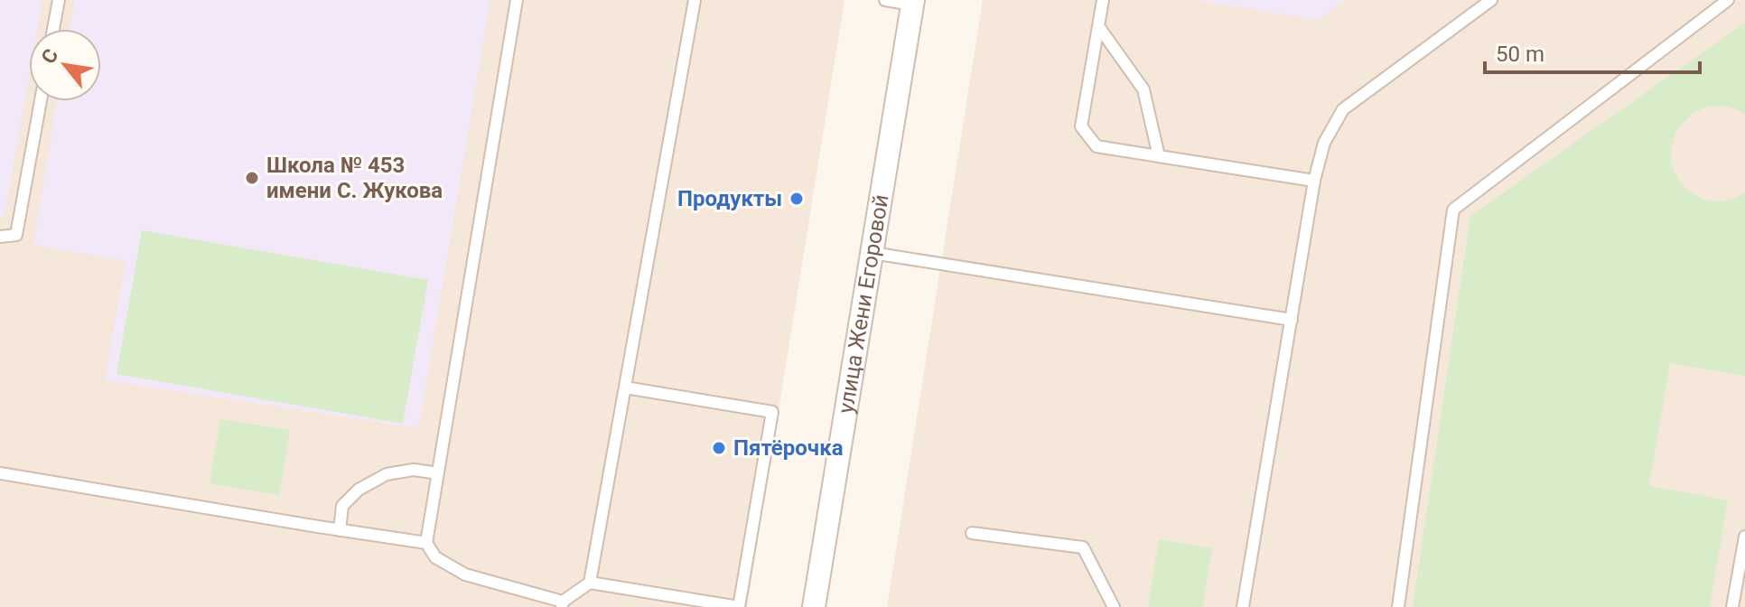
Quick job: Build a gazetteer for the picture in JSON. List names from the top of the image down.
{
  "streets": {
    "street": ["улица Жени Егоровой"]
  },
  "places": ["Школа № 453 имени С. Жукова", "Продукты", "Пятёрочка"],
  "scale_bar": "50 m",
  "north": "top left"
}
